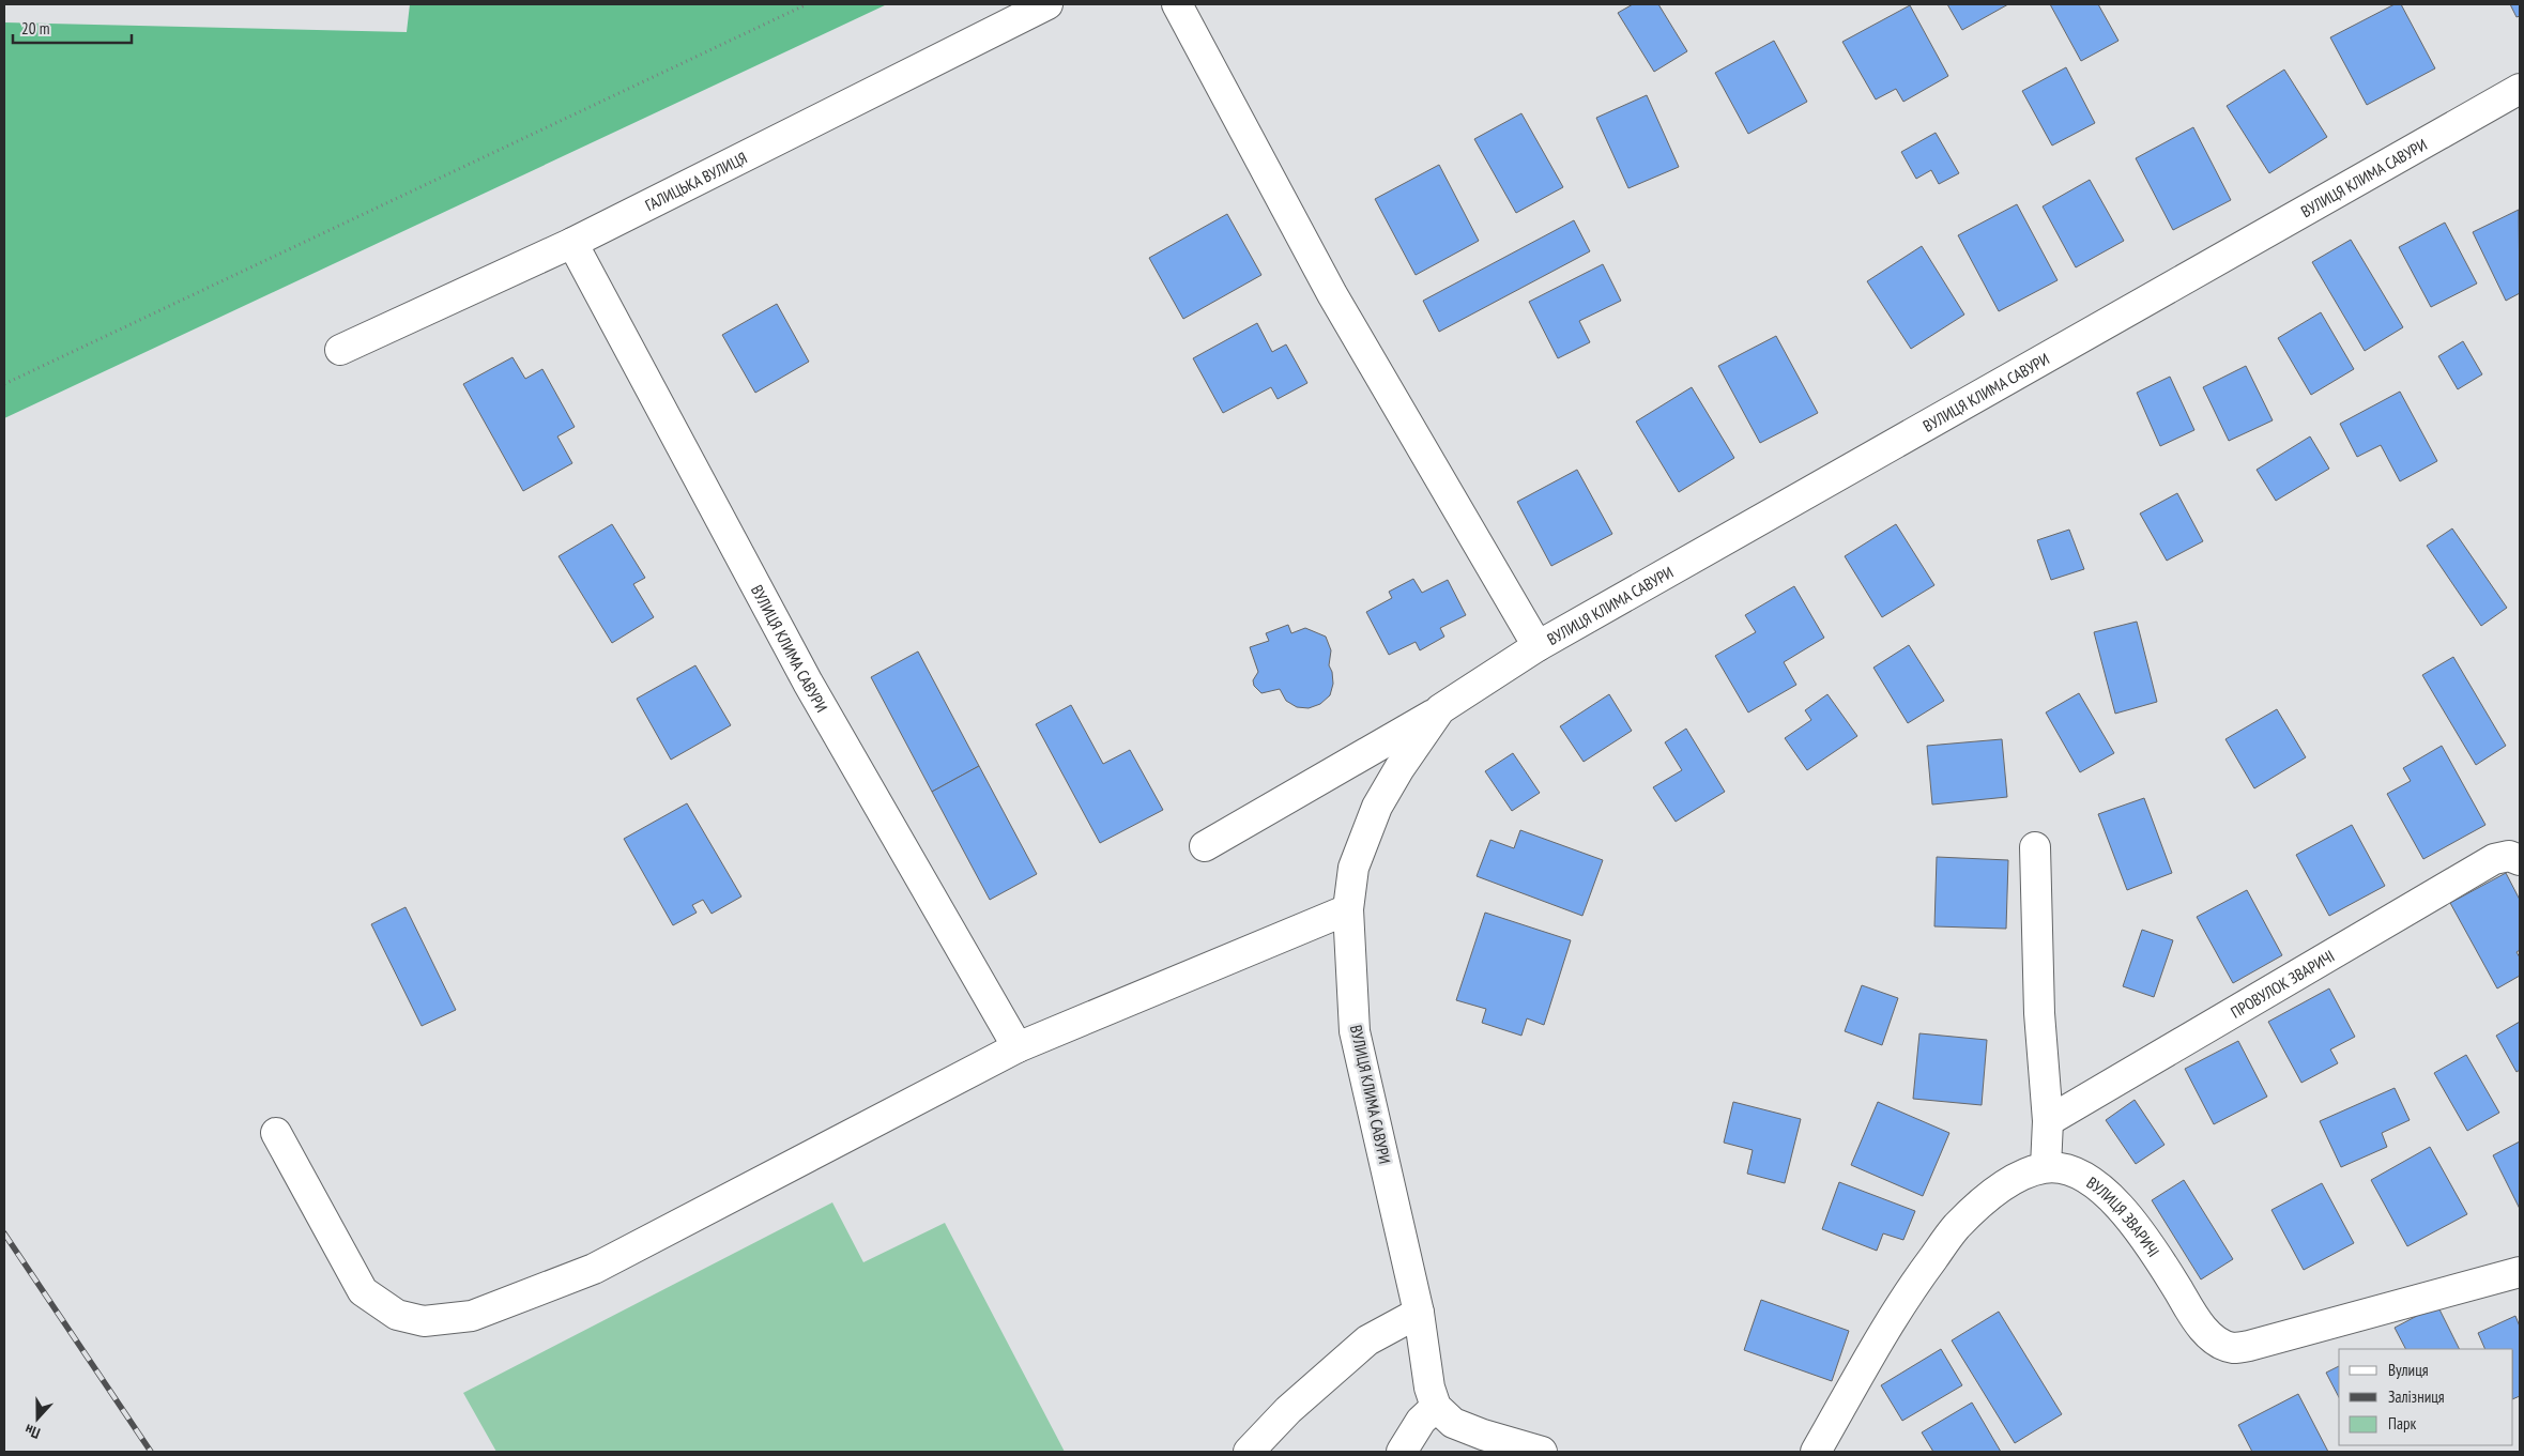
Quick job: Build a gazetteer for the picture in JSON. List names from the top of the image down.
{
  "streets": {
    "street": [
      "ВУЛИЦЯ КЛИМА САВУРИ",
      "ГАЛИЦЬКА ВУЛИЦЯ",
      "ПРОВУЛОК ЗВАРИЧІ",
      "ВУЛИЦЯ ЗВАРИЧІ"
    ]
  },
  "crossings": [
    ["ВУЛИЦЯ КЛИМА САВУРИ", "ГАЛИЦЬКА ВУЛИЦЯ"]
  ],
  "legend": ["Вулиця", "Залізниця", "Парк"],
  "scale_bar": "20 m",
  "north": "bottom"
}
